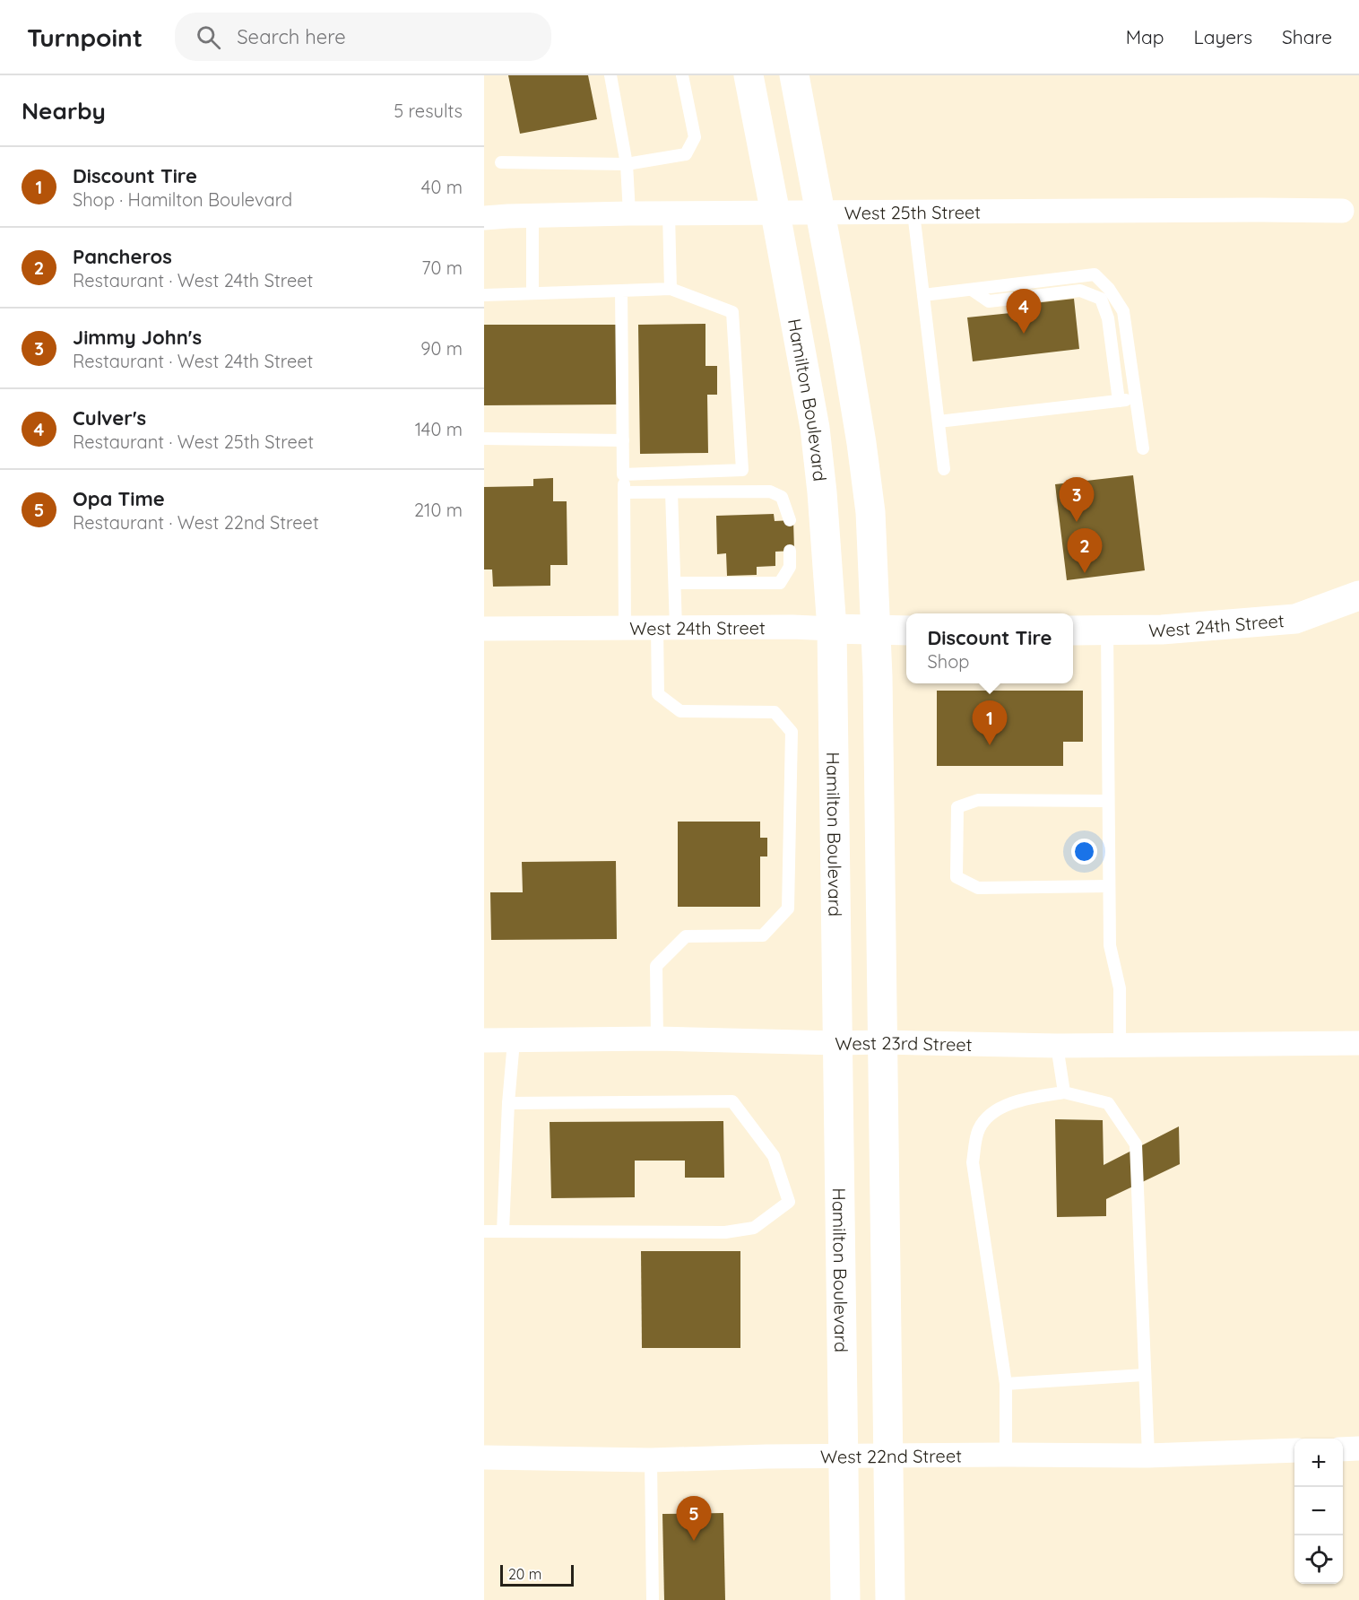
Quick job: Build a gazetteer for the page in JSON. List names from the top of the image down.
{
  "streets": {
    "main road": ["Hamilton Boulevard", "West 24th Street"],
    "street": ["West 25th Street", "West 23rd Street", "West 22nd Street"]
  },
  "crossings": [
    ["West 25th Street", "Hamilton Boulevard"],
    ["Hamilton Boulevard", "West 24th Street"],
    ["Hamilton Boulevard", "West 23rd Street"],
    ["Hamilton Boulevard", "West 22nd Street"]
  ],
  "scale_bar": "20 m",
  "page": {
    "header": "Turnpoint",
    "search": "Search here",
    "nav": ["Map", "Layers", "Share"],
    "heading": ["Nearby", "5 results"],
    "list": [
      {
        "mark": "1",
        "name": "Discount Tire",
        "note": "Shop · Hamilton Boulevard",
        "value": "40 m"
      },
      {
        "mark": "2",
        "name": "Pancheros",
        "note": "Restaurant · West 24th Street",
        "value": "70 m"
      },
      {
        "mark": "3",
        "name": "Jimmy John's",
        "note": "Restaurant · West 24th Street",
        "value": "90 m"
      },
      {
        "mark": "4",
        "name": "Culver's",
        "note": "Restaurant · West 25th Street",
        "value": "140 m"
      },
      {
        "mark": "5",
        "name": "Opa Time",
        "note": "Restaurant · West 22nd Street",
        "value": "210 m"
      }
    ],
    "pins": [
      "4",
      "3",
      "2",
      "1",
      "5"
    ],
    "popup": ["Discount Tire", "Shop"],
    "map_buttons": ["+", "−"],
    "scale": "20 m"
  }
}
